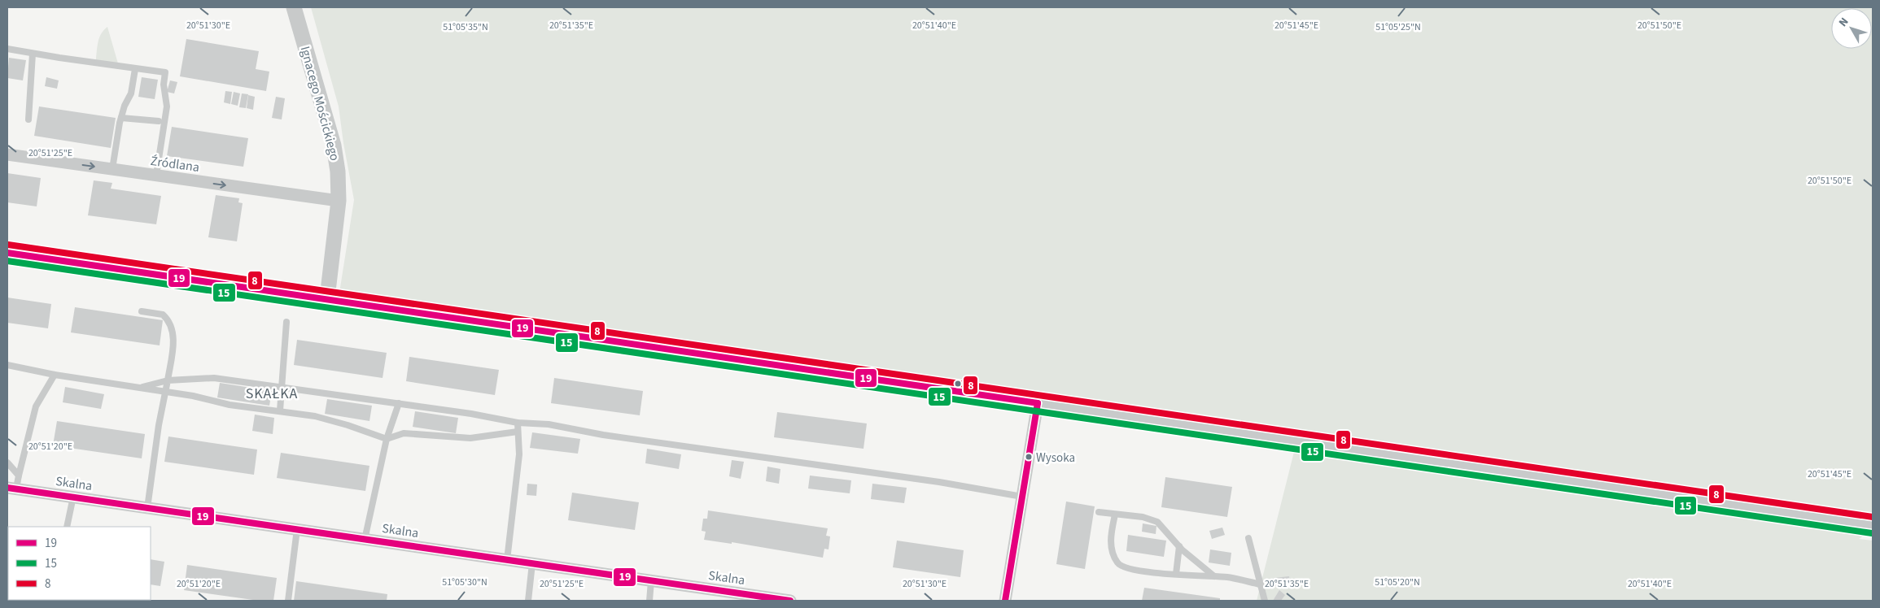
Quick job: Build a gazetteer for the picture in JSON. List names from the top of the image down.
{
  "streets": {
    "street": ["Ignacego Mościckiego", "Źródlana", "Skalna"]
  },
  "crossings": [
    ["Ignacego Mościckiego", "Źródlana"]
  ],
  "districts": ["SKAŁKA"],
  "places": ["Wysoka"],
  "lines": ["transit line 8", "transit line 19", "transit line 15"],
  "legend": ["19", "15", "8"],
  "north": "top left",
  "coordinates": [
    "20°51'30\"E",
    "20°51'35\"E",
    "20°51'40\"E",
    "20°51'45\"E",
    "20°51'50\"E",
    "51°05'35\"N",
    "51°05'25\"N",
    "20°51'25\"E",
    "20°51'20\"E",
    "51°05'30\"N",
    "51°05'20\"N"
  ]
}
